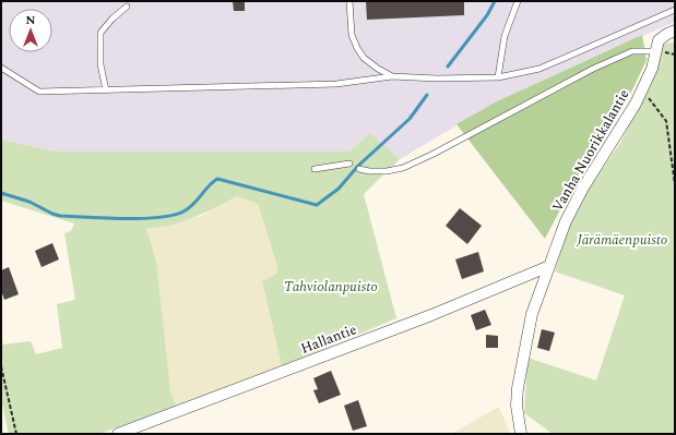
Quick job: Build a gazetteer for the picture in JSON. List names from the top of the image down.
{
  "streets": {
    "street": ["Vanha Nuorikkalantie", "Hallantie"]
  },
  "crossings": [
    ["Vanha Nuorikkalantie", "Hallantie"]
  ],
  "parks": ["Järämäenpuisto", "Tahviolanpuisto"],
  "north": "top"
}
